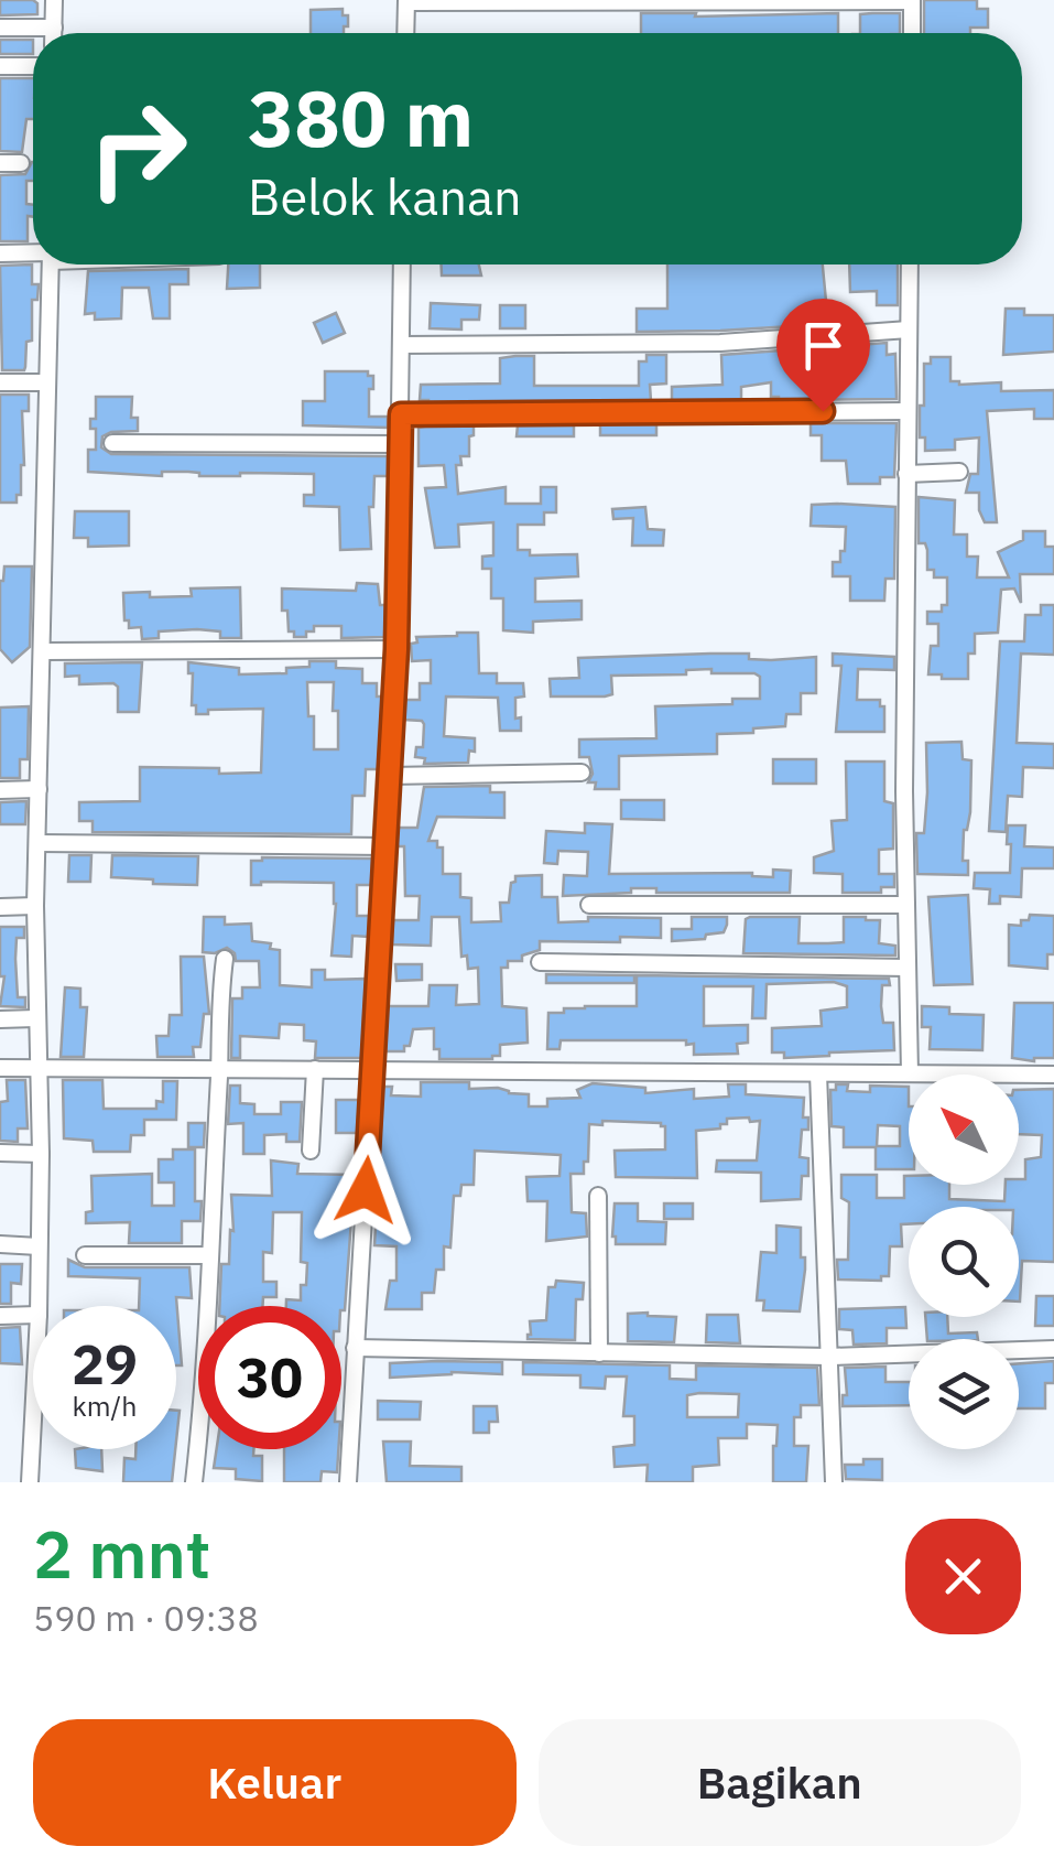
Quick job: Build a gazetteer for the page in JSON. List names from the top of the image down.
{
  "north": "top left",
  "page": {
    "turn": ["380 m", "Belok kanan"],
    "speed": "29 km/h",
    "limit": "30",
    "heading": ["2 mnt", "590 m · 09:38"],
    "buttons": ["Keluar", "Bagikan"]
  }
}
